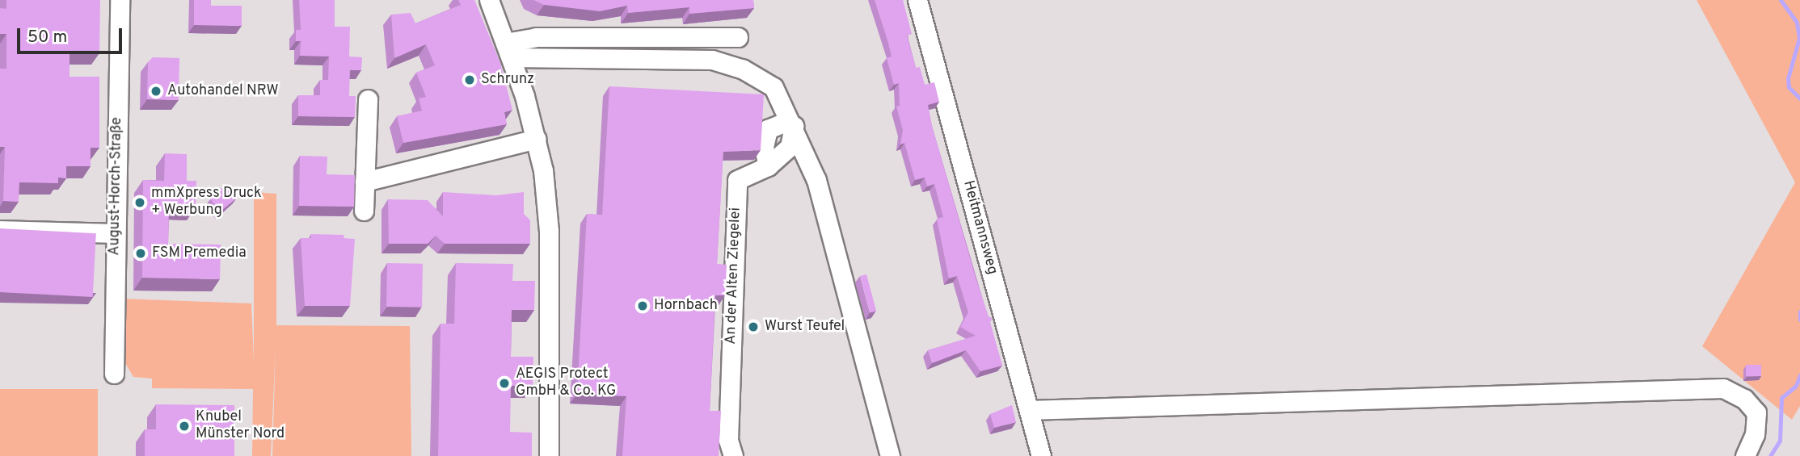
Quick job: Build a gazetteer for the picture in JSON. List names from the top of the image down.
{
  "streets": {
    "street": ["August-Horch-Straße", "Heitmannsweg", "An der Alten Ziegelei"]
  },
  "places": [
    "Schrunz",
    "Autohandel NRW",
    "mmXpress Druck + Werbung",
    "FSM Premedia",
    "Hornbach",
    "Wurst Teufel",
    "AEGIS Protect GmbH & Co. KG",
    "Knubel Münster Nord"
  ],
  "scale_bar": "50 m"
}
